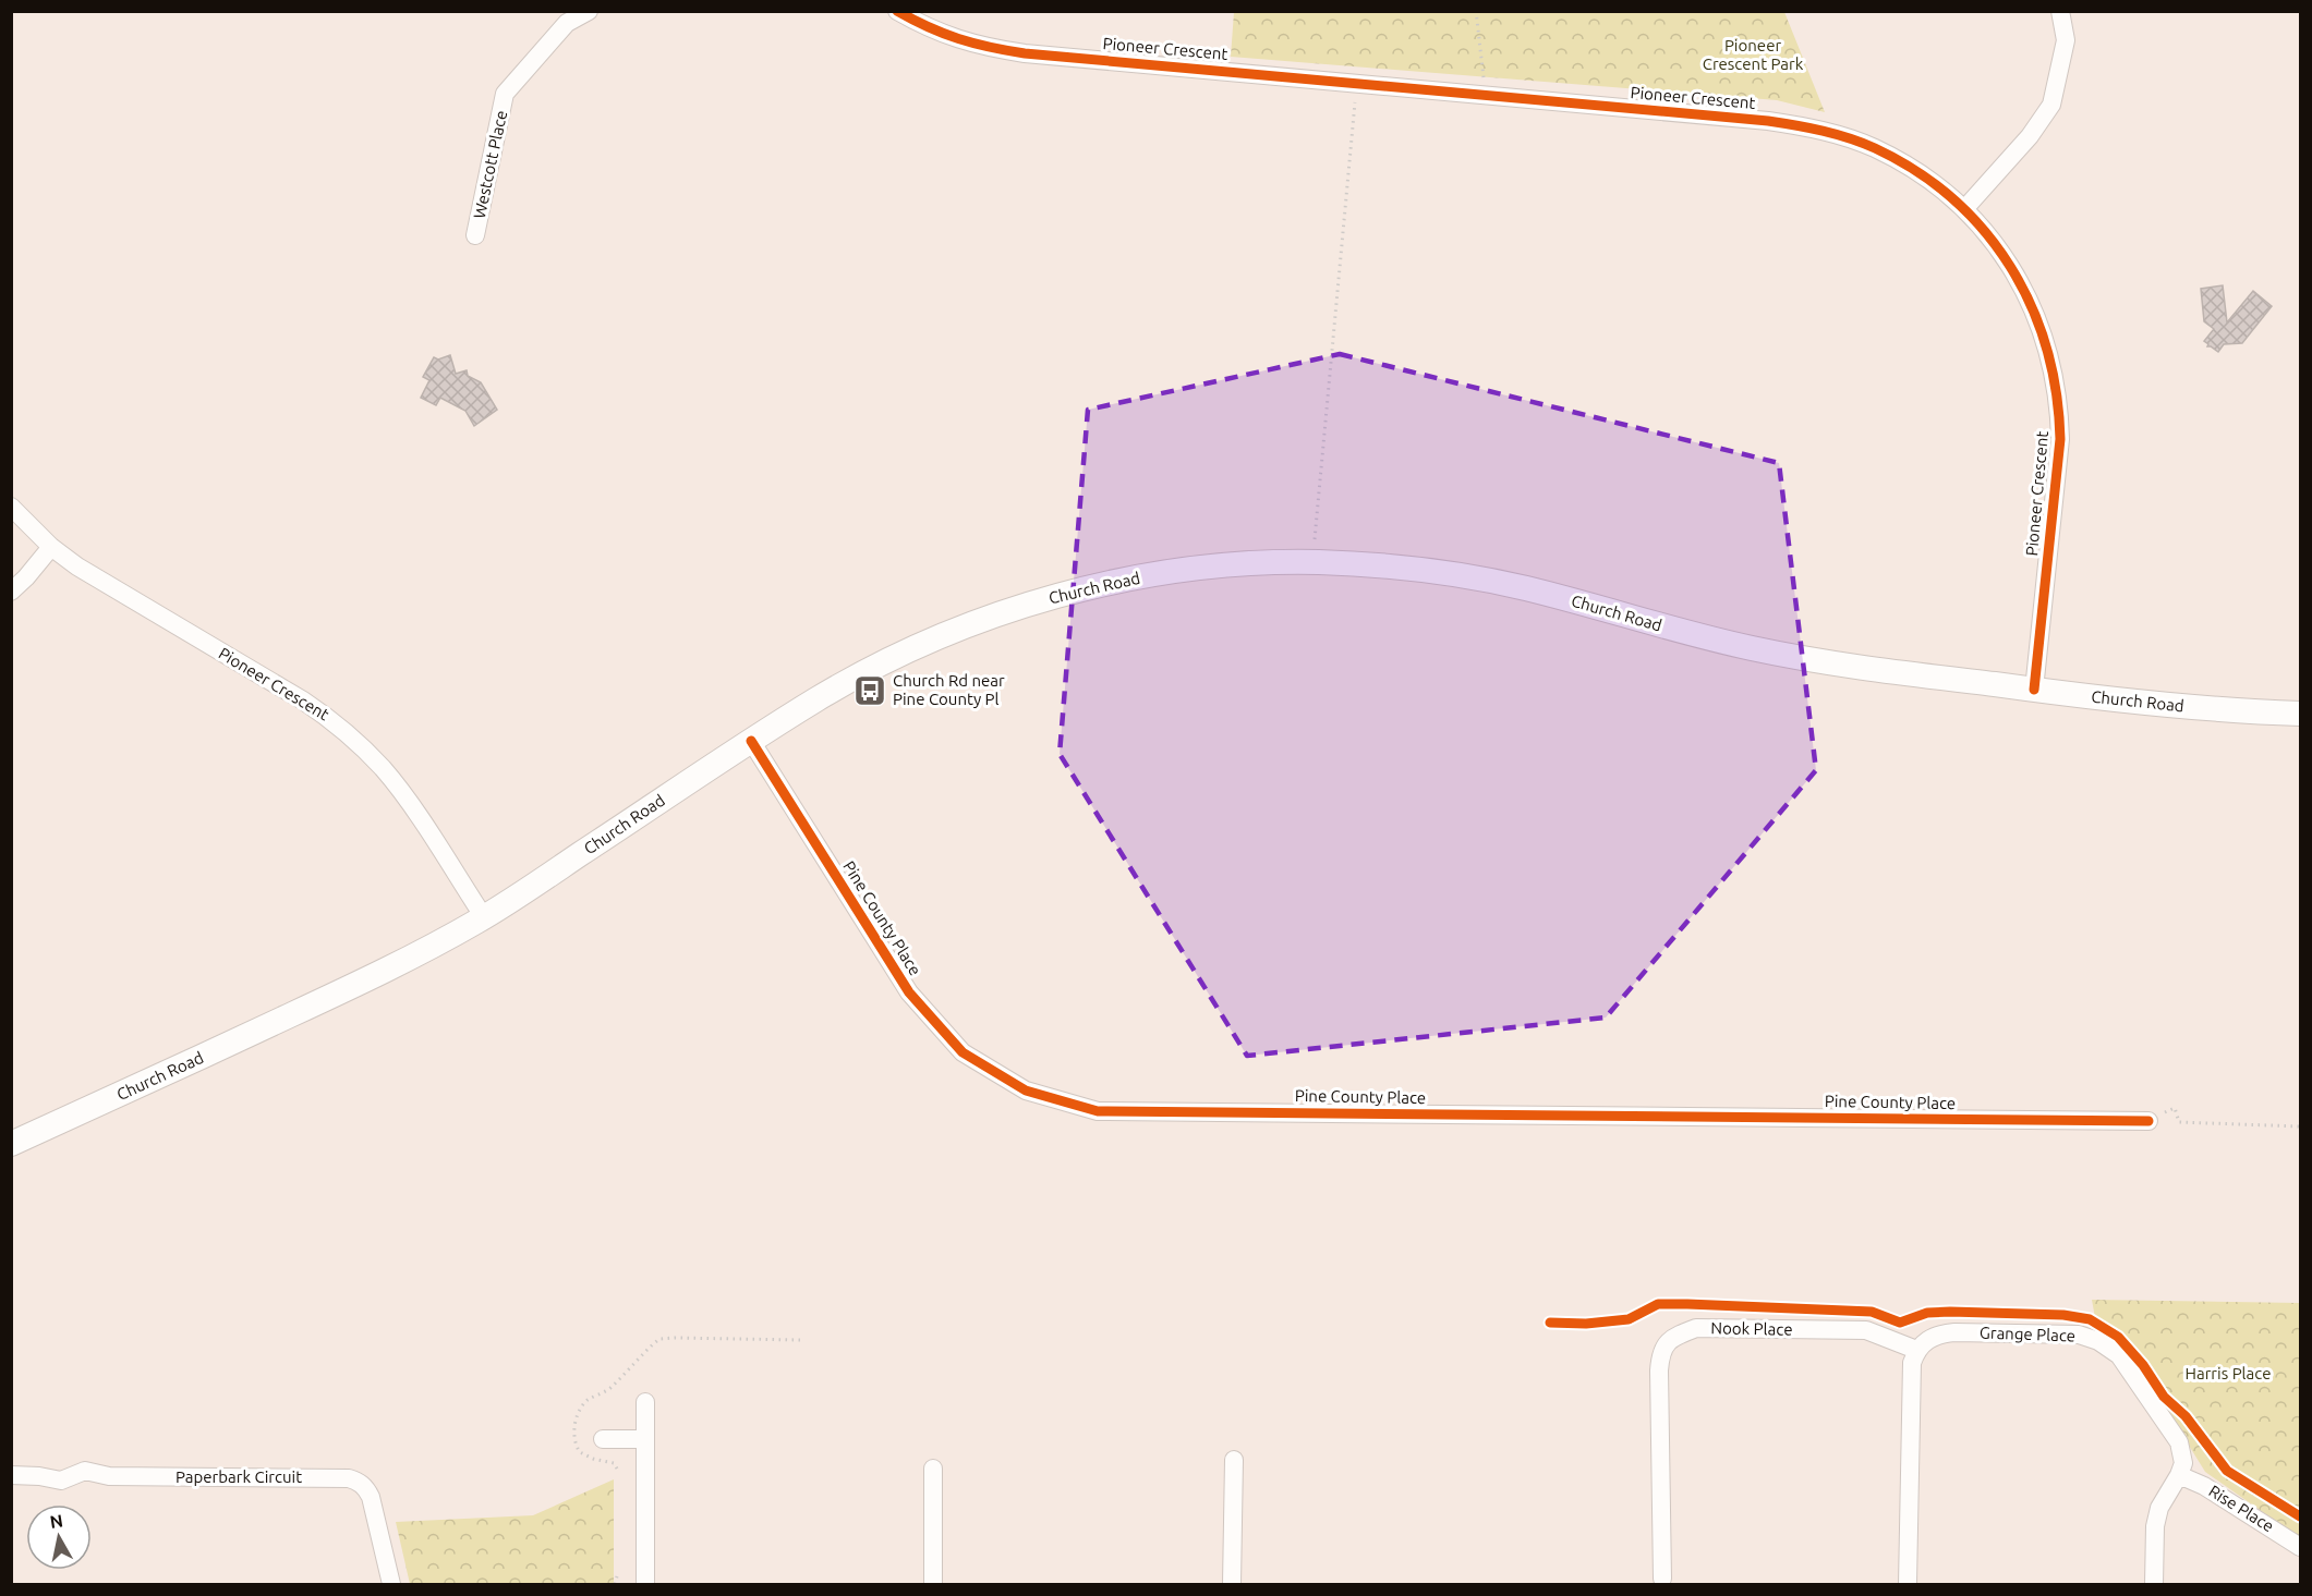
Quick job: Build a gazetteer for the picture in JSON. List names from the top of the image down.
{
  "streets": {
    "main road": ["Church Road"],
    "street": [
      "Pioneer Crescent",
      "Westcott Place",
      "Pine County Place",
      "Nook Place",
      "Grange Place",
      "Paperbark Circuit",
      "Rise Place"
    ]
  },
  "crossings": [
    ["Pioneer Crescent", "Church Road"],
    ["Church Road", "Pine County Place"],
    ["Nook Place", "Grange Place"],
    ["Grange Place", "Rise Place"]
  ],
  "parks": ["Pioneer Crescent Park", "Harris Place"],
  "places": {
    "bus stop": ["Church Rd near Pine County Pl"]
  },
  "north": "top"
}
